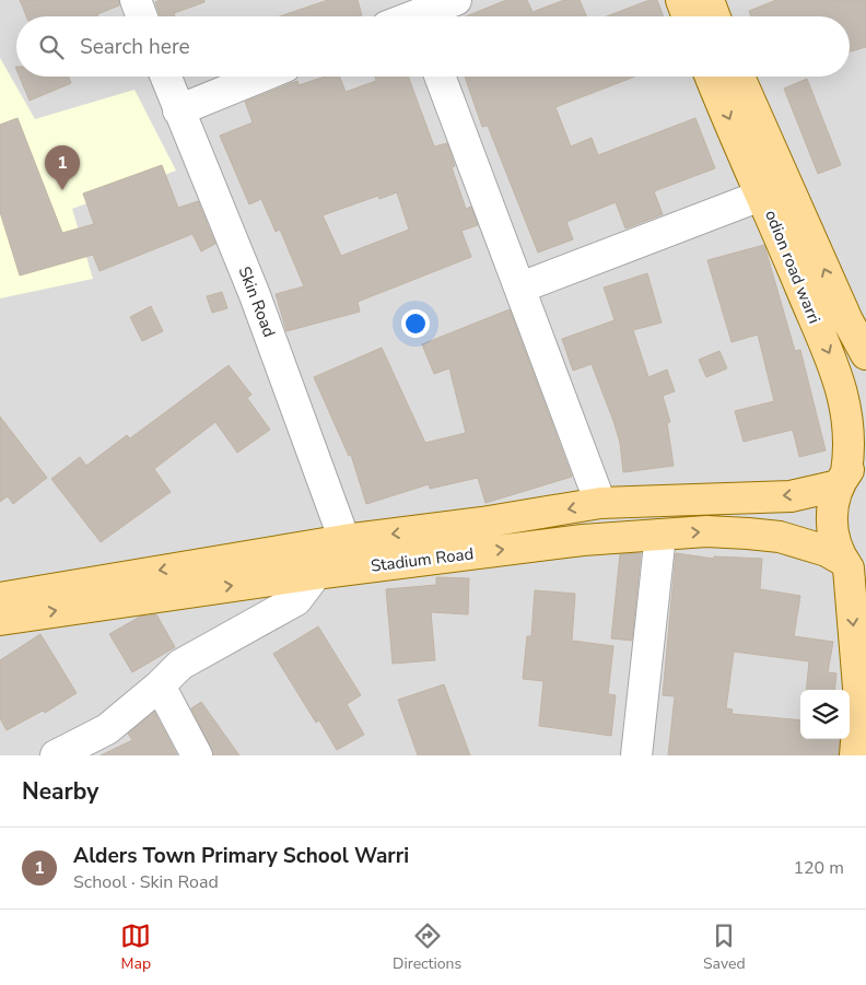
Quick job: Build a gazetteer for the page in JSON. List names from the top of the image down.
{
  "streets": {
    "main road": ["odion road warri", "Stadium Road"],
    "street": ["Skin Road"]
  },
  "crossings": [
    ["odion road warri", "Stadium Road"],
    ["Skin Road", "Stadium Road"]
  ],
  "page": {
    "search": "Search here",
    "pins": "1",
    "heading": "Nearby",
    "list": [
      {
        "mark": "1",
        "name": "Alders Town Primary School Warri",
        "note": "School · Skin Road",
        "value": "120 m"
      }
    ],
    "nav": ["Map", "Directions", "Saved"]
  }
}
